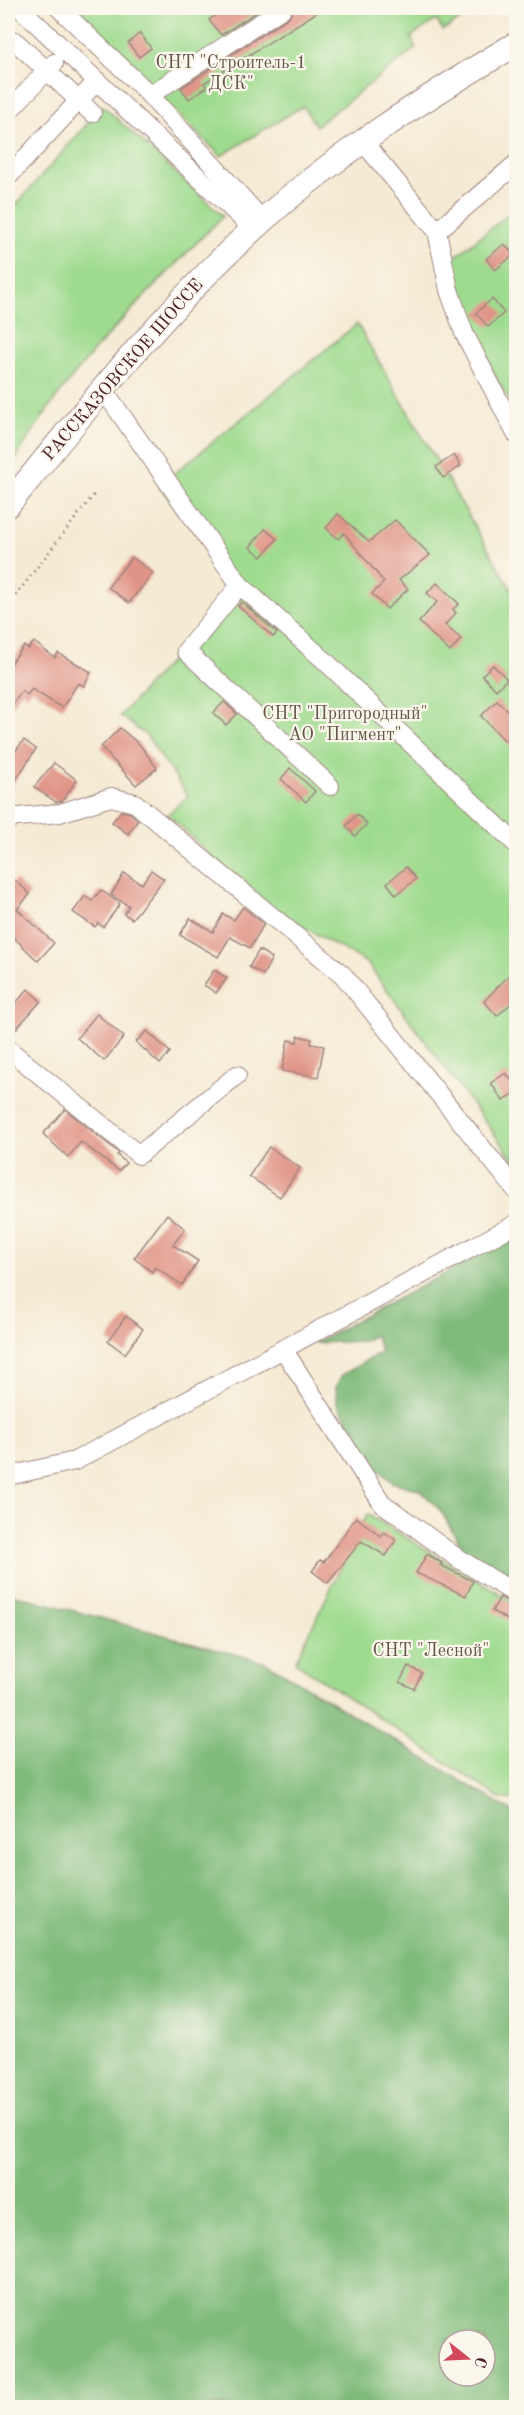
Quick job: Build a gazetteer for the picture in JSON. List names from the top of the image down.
{
  "streets": {
    "main road": ["РАССКАЗОВСКОЕ ШОССЕ"]
  },
  "parks": ["СНТ \"Строитель-1 ДСК\"", "СНТ \"Пригородный\" АО \"Пигмент\"", "СНТ \"Лесной\""],
  "north": "right"
}
